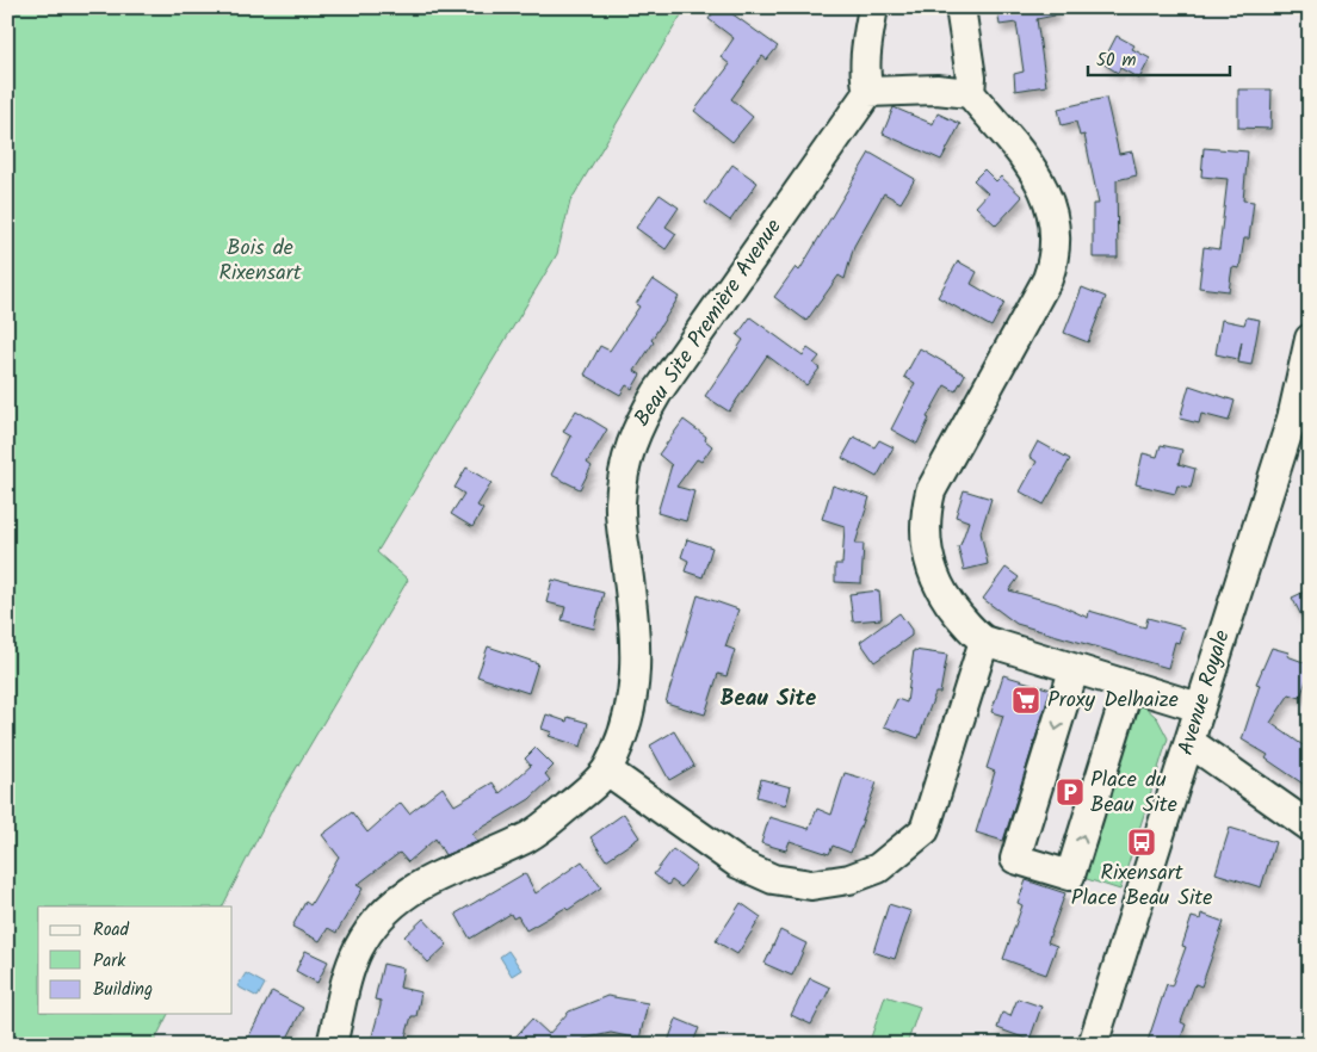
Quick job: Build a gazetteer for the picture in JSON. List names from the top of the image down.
{
  "streets": {
    "street": ["Beau Site Première Avenue", "Avenue Royale"]
  },
  "districts": ["Beau Site"],
  "parks": ["Bois de Rixensart"],
  "places": {
    "supermarket": ["Proxy Delhaize"],
    "parking": ["Place du Beau Site"],
    "bus stop": ["Rixensart Place Beau Site"]
  },
  "legend": ["Road", "Park", "Building"],
  "scale_bar": "50 m"
}
